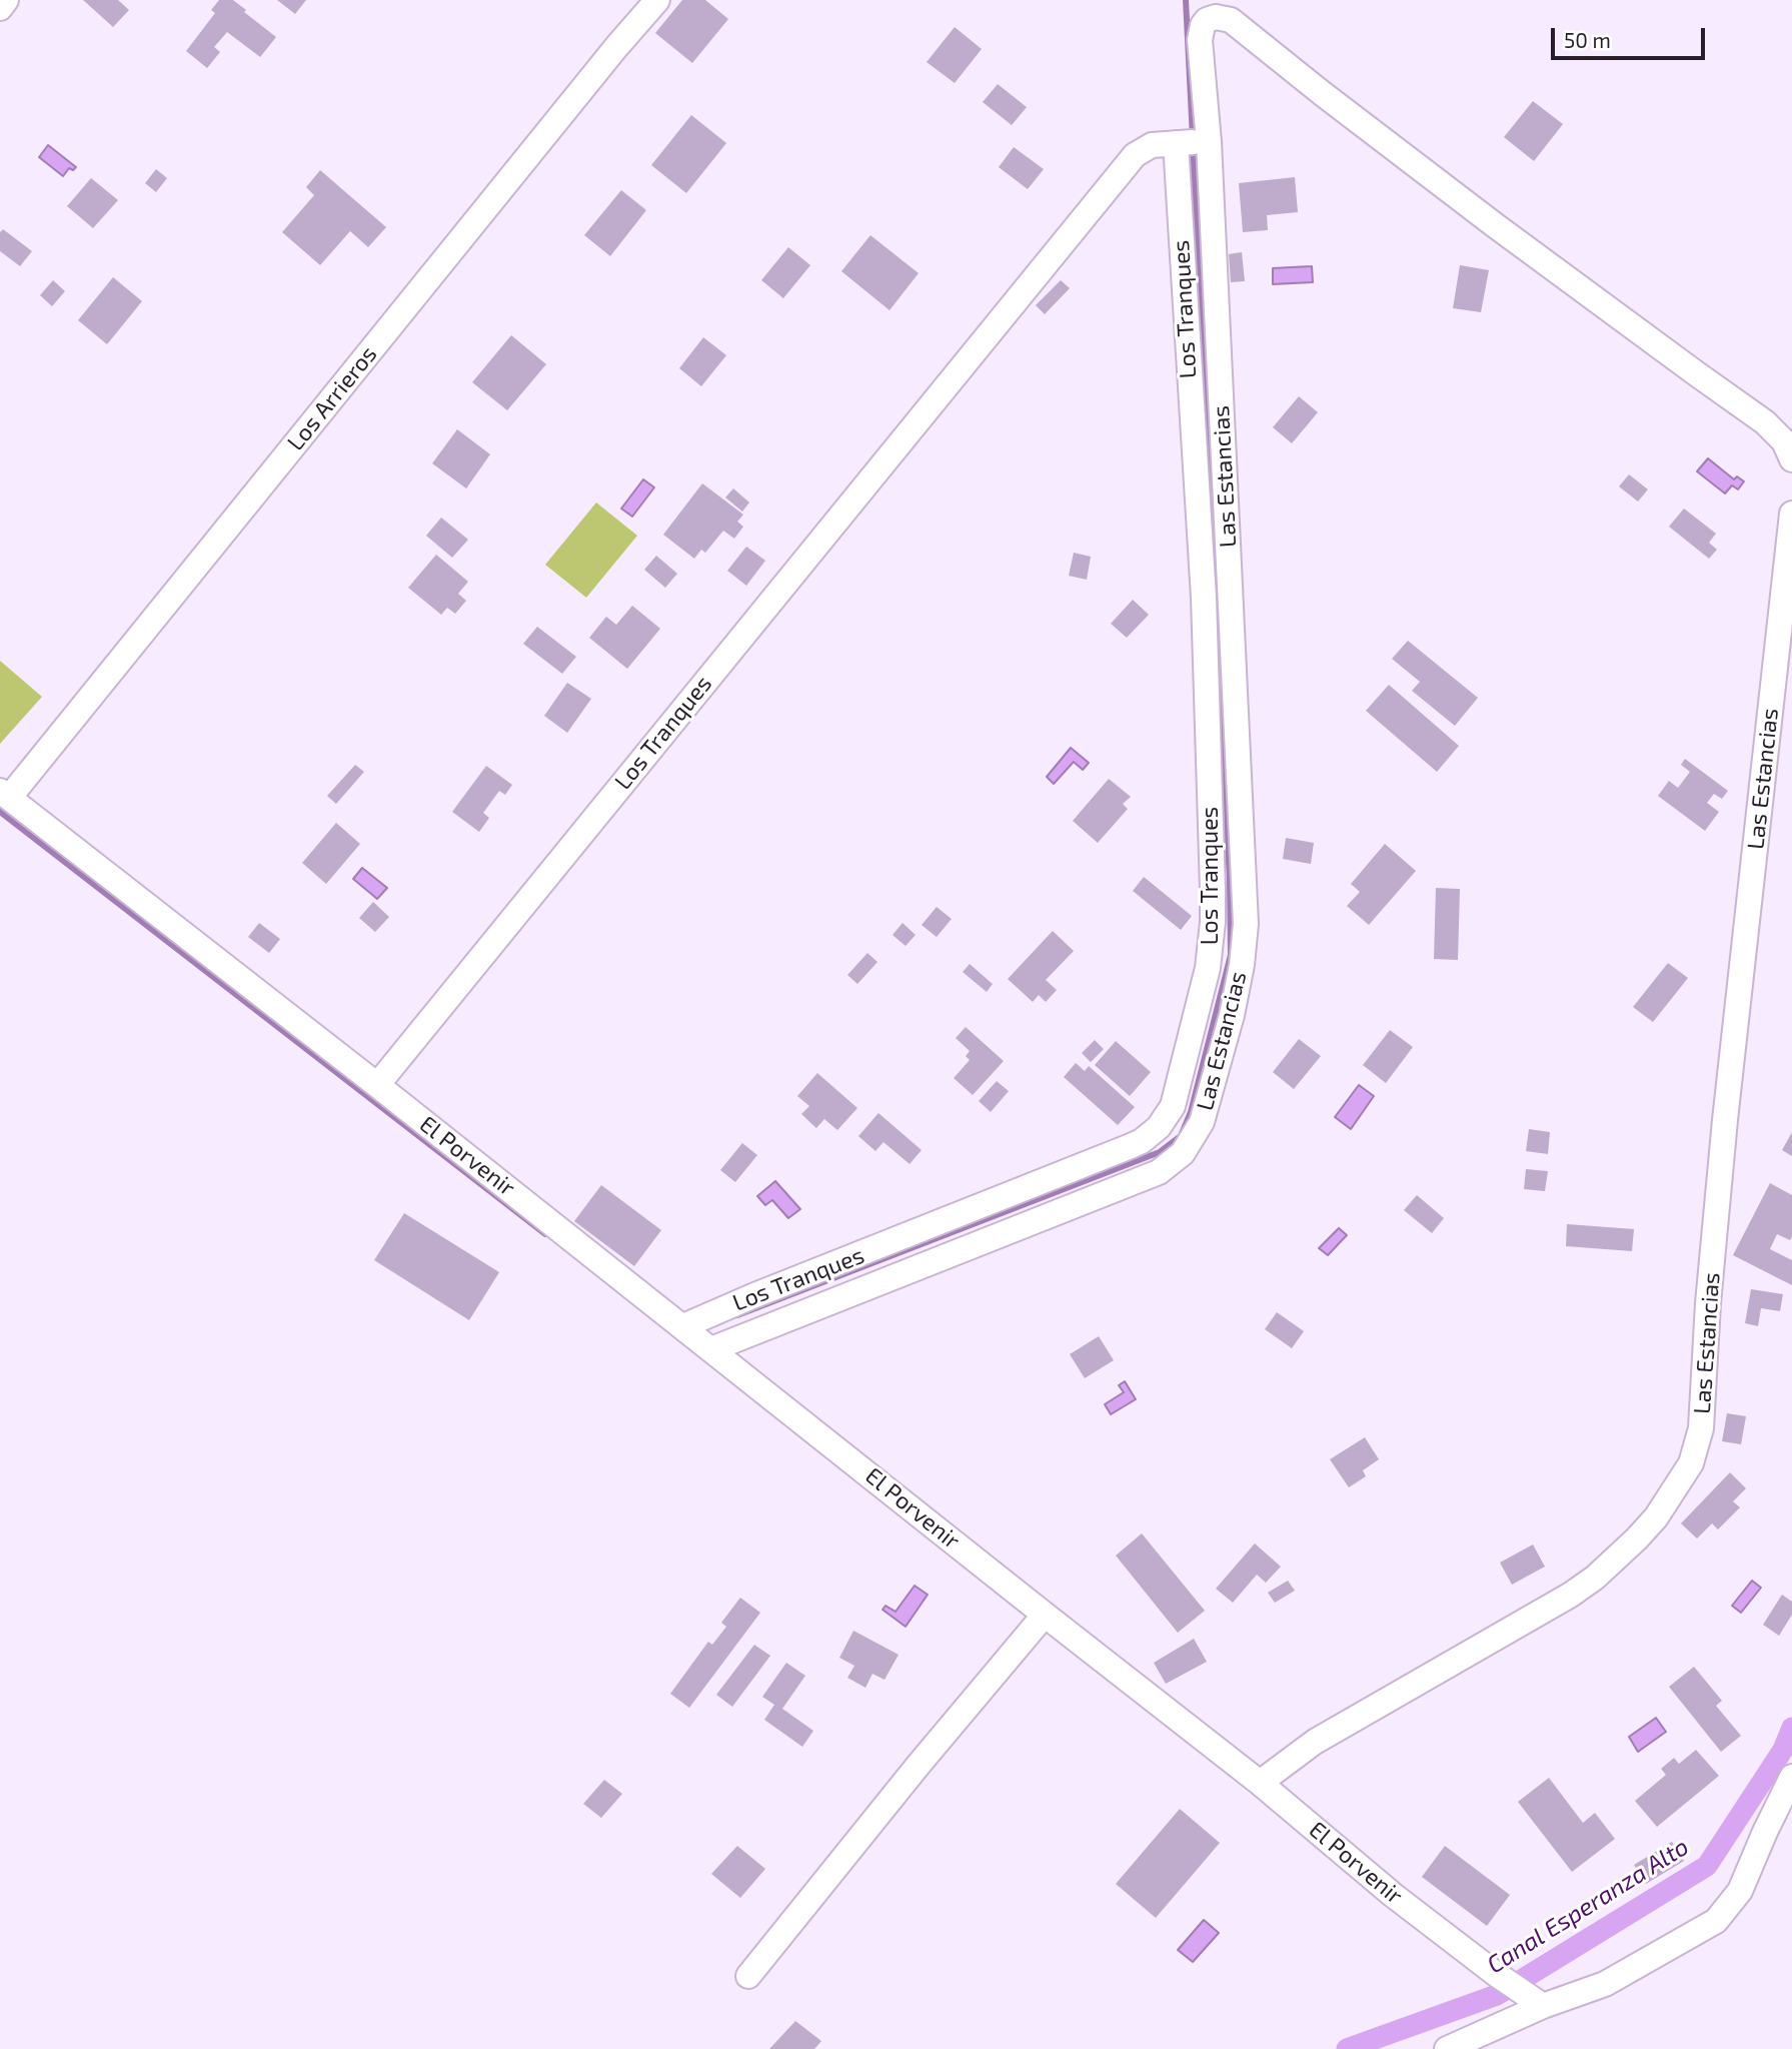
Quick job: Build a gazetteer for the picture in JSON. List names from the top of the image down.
{
  "streets": {
    "street": [
      "Los Tranques",
      "Los Arrieros",
      "Las Estancias",
      "El Porvenir"
    ]
  },
  "crossings": [
    ["Los Tranques", "Las Estancias"],
    ["Los Tranques", "El Porvenir"],
    ["Los Arrieros", "El Porvenir"],
    ["Las Estancias", "El Porvenir"]
  ],
  "water": ["Canal Esperanza Alto"],
  "scale_bar": "50 m"
}
